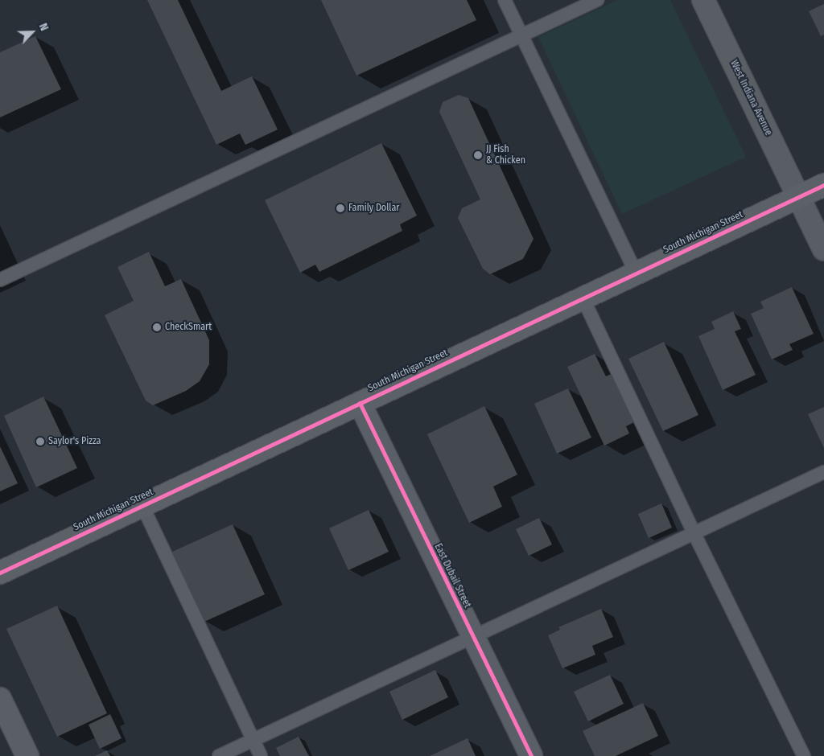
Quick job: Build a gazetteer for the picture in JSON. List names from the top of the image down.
{
  "streets": {
    "main road": ["South Michigan Street"],
    "street": ["West Indiana Avenue", "East Dubail Street"]
  },
  "crossings": [
    ["West Indiana Avenue", "South Michigan Street"],
    ["South Michigan Street", "East Dubail Street"]
  ],
  "places": [
    "JJ Fish & Chicken",
    "Family Dollar",
    "CheckSmart",
    "Saylor's Pizza"
  ],
  "north": "top right"
}
